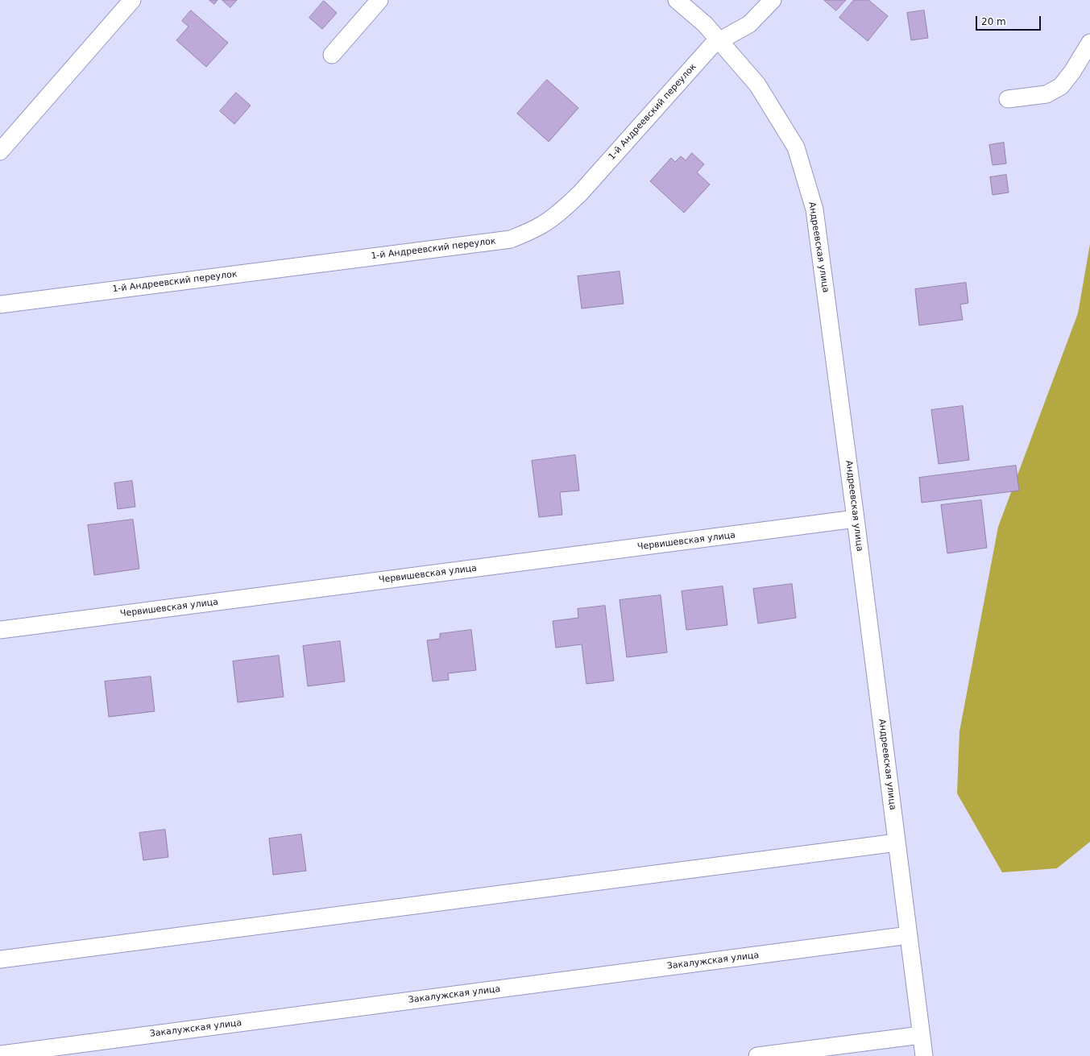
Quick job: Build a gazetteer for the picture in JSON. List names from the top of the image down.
{
  "streets": {
    "street": [
      "1-й Андреевский переулок",
      "Андреевская улица",
      "Червишевская улица",
      "Закалужская улица"
    ]
  },
  "crossings": [
    ["1-й Андреевский переулок", "Андреевская улица"],
    ["Андреевская улица", "Червишевская улица"],
    ["Андреевская улица", "Закалужская улица"]
  ],
  "scale_bar": "20 m"
}
